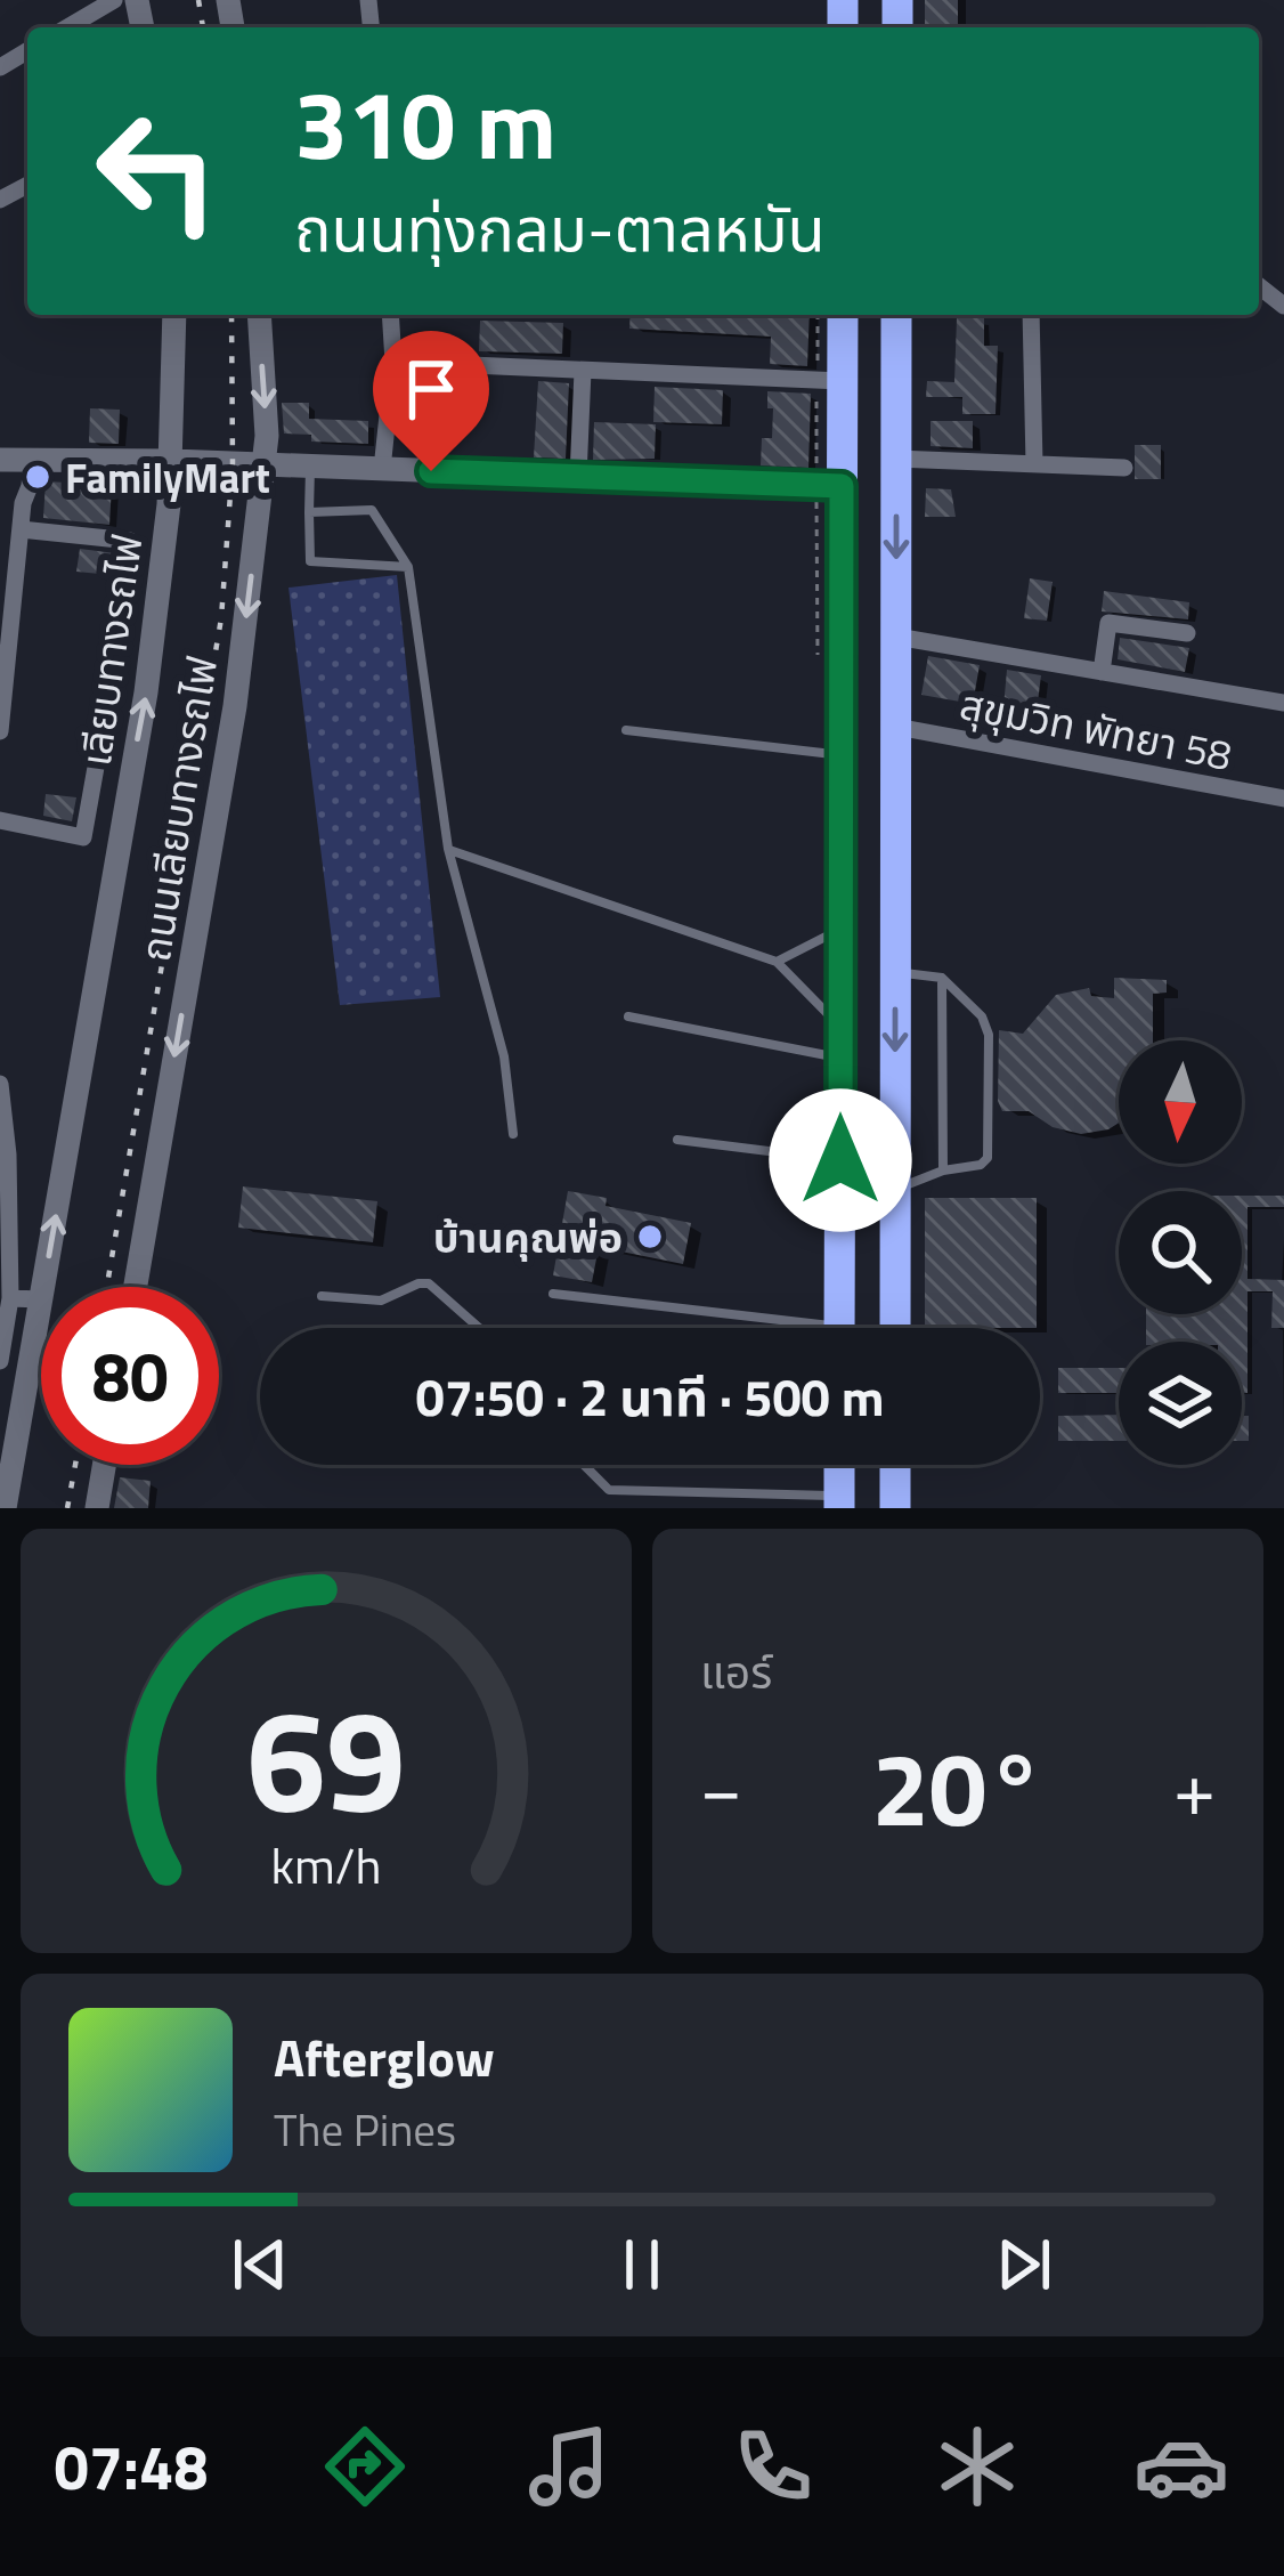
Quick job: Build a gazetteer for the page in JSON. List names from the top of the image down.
{
  "streets": {
    "street": ["เลียบทางรถไฟ", "สุขุมวิท พัทยา 58", "ถนนเลียบทางรถไฟ"]
  },
  "crossings": [
    ["เลียบทางรถไฟ", "ถนนเลียบทางรถไฟ"]
  ],
  "places": ["FamilyMart", "บ้านคุณพ่อ"],
  "north": "bottom",
  "page": {
    "turn": ["310 m", "ถนนทุ่งกลม-ตาลหมัน"],
    "limit": "80",
    "trip": "07:50 · 2 นาที · 500 m",
    "tile": "แอร์",
    "heat": ["−", "20°", "+"],
    "song": ["Afterglow", "The Pines"],
    "tabs": "07:48",
    "gauge": ["69", "km/h"]
  }
}
